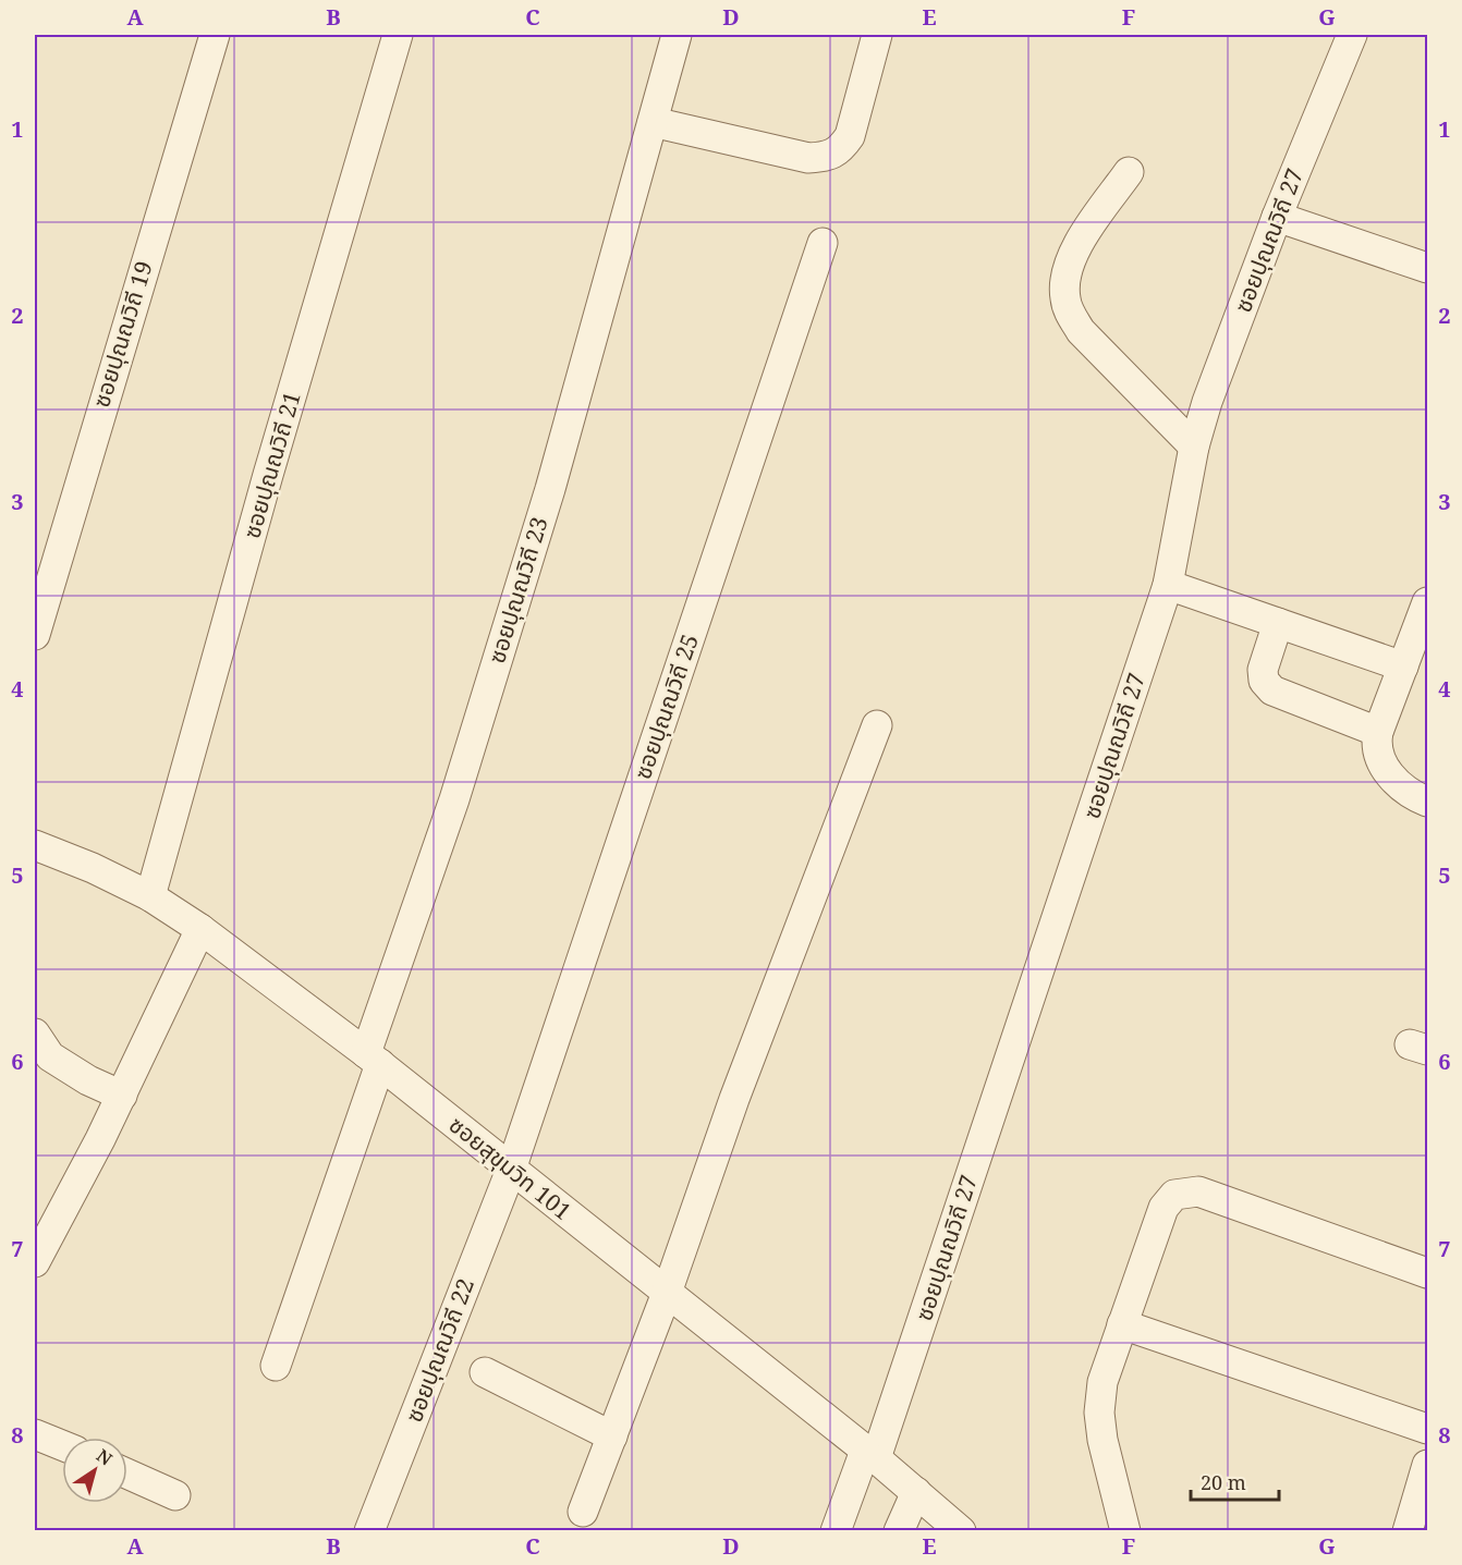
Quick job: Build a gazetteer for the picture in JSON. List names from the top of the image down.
{
  "streets": {
    "street": [
      "ซอยปุณณวิถี 27",
      "ซอยปุณณวิถี 19",
      "ซอยปุณณวิถี 21",
      "ซอยปุณณวิถี 23",
      "ซอยปุณณวิถี 25",
      "ซอยสุขุมวิท 101",
      "ซอยปุณณวิถี 22"
    ]
  },
  "crossings": [
    ["ซอยปุณณวิถี 27", "ซอยสุขุมวิท 101"],
    ["ซอยปุณณวิถี 21", "ซอยสุขุมวิท 101"],
    ["ซอยปุณณวิถี 23", "ซอยสุขุมวิท 101"],
    ["ซอยปุณณวิถี 25", "ซอยสุขุมวิท 101"],
    ["ซอยปุณณวิถี 25", "ซอยปุณณวิถี 22"],
    ["ซอยสุขุมวิท 101", "ซอยปุณณวิถี 22"]
  ],
  "scale_bar": "20 m",
  "north": "top right",
  "grid": {
    "columns": [
      "A",
      "B",
      "C",
      "D",
      "E",
      "F",
      "G"
    ],
    "rows": [
      "1",
      "2",
      "3",
      "4",
      "5",
      "6",
      "7",
      "8"
    ]
  }
}
